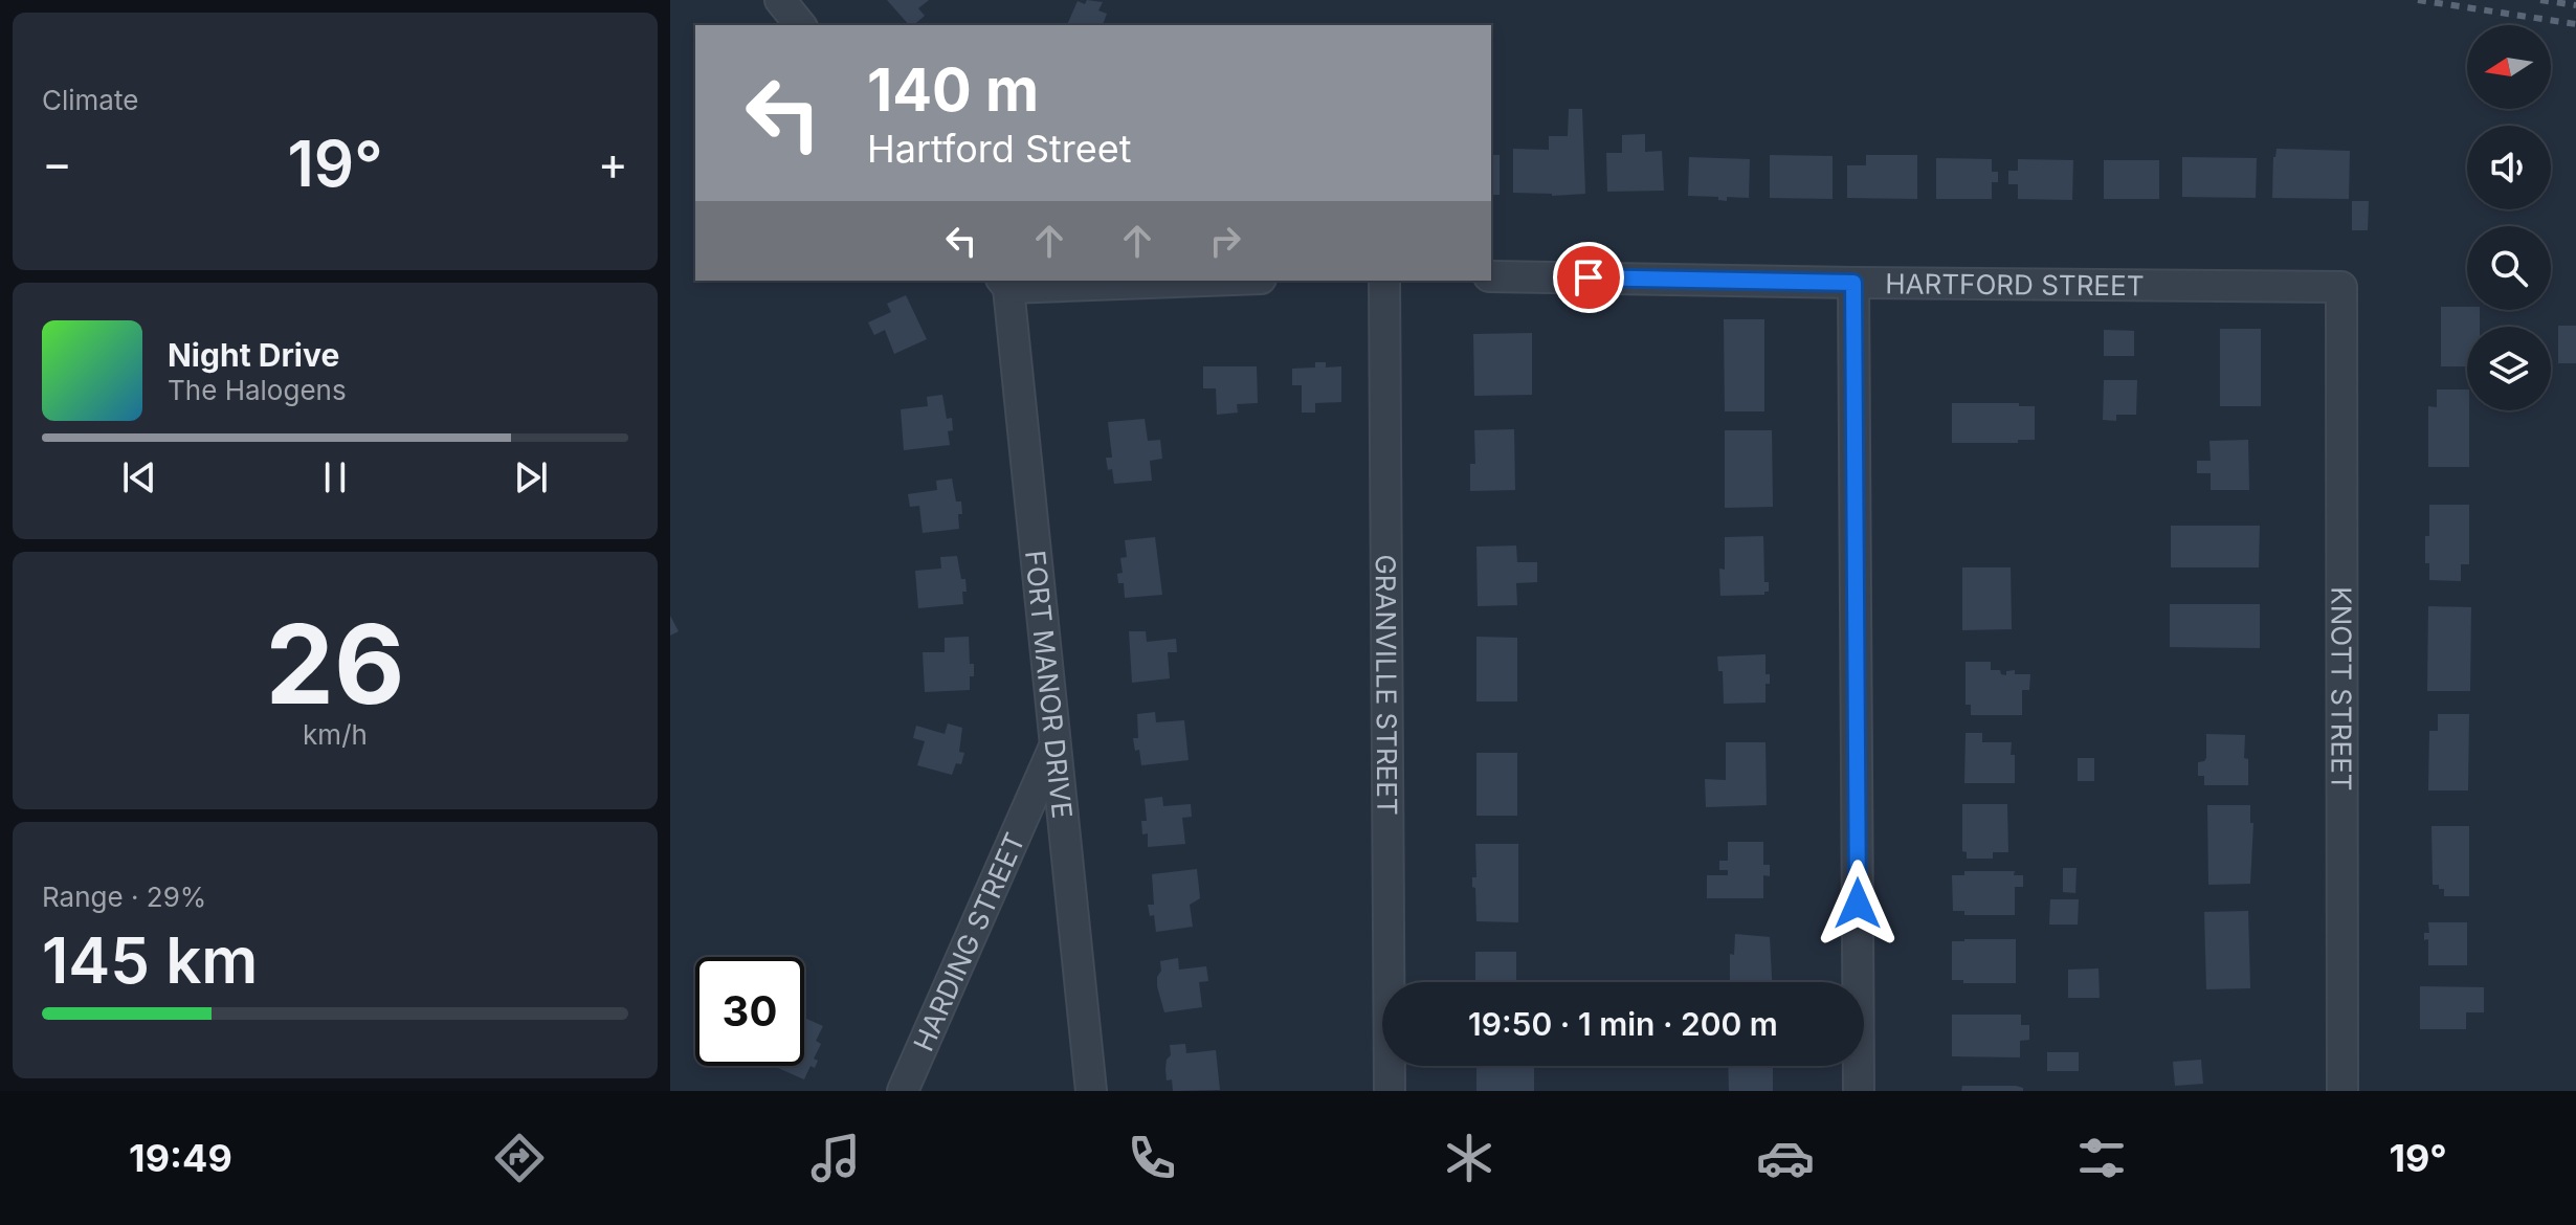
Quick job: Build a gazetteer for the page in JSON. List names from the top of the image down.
{
  "streets": {
    "street": [
      "HARTFORD STREET",
      "FORT MANOR DRIVE",
      "GRANVILLE STREET",
      "KNOTT STREET",
      "HARDING STREET"
    ]
  },
  "crossings": [
    ["HARTFORD STREET", "KNOTT STREET"],
    ["FORT MANOR DRIVE", "HARDING STREET"]
  ],
  "north": "left",
  "page": {
    "tile": [
      "Climate",
      ["26", "km/h"],
      ["Range · 29%", "145 km"]
    ],
    "turn": ["140 m", "Hartford Street"],
    "heat": ["−", "19°", "+"],
    "song": ["Night Drive", "The Halogens"],
    "limit": "30",
    "trip": "19:50 · 1 min · 200 m",
    "tabs": ["19:49", "19°"]
  }
}
